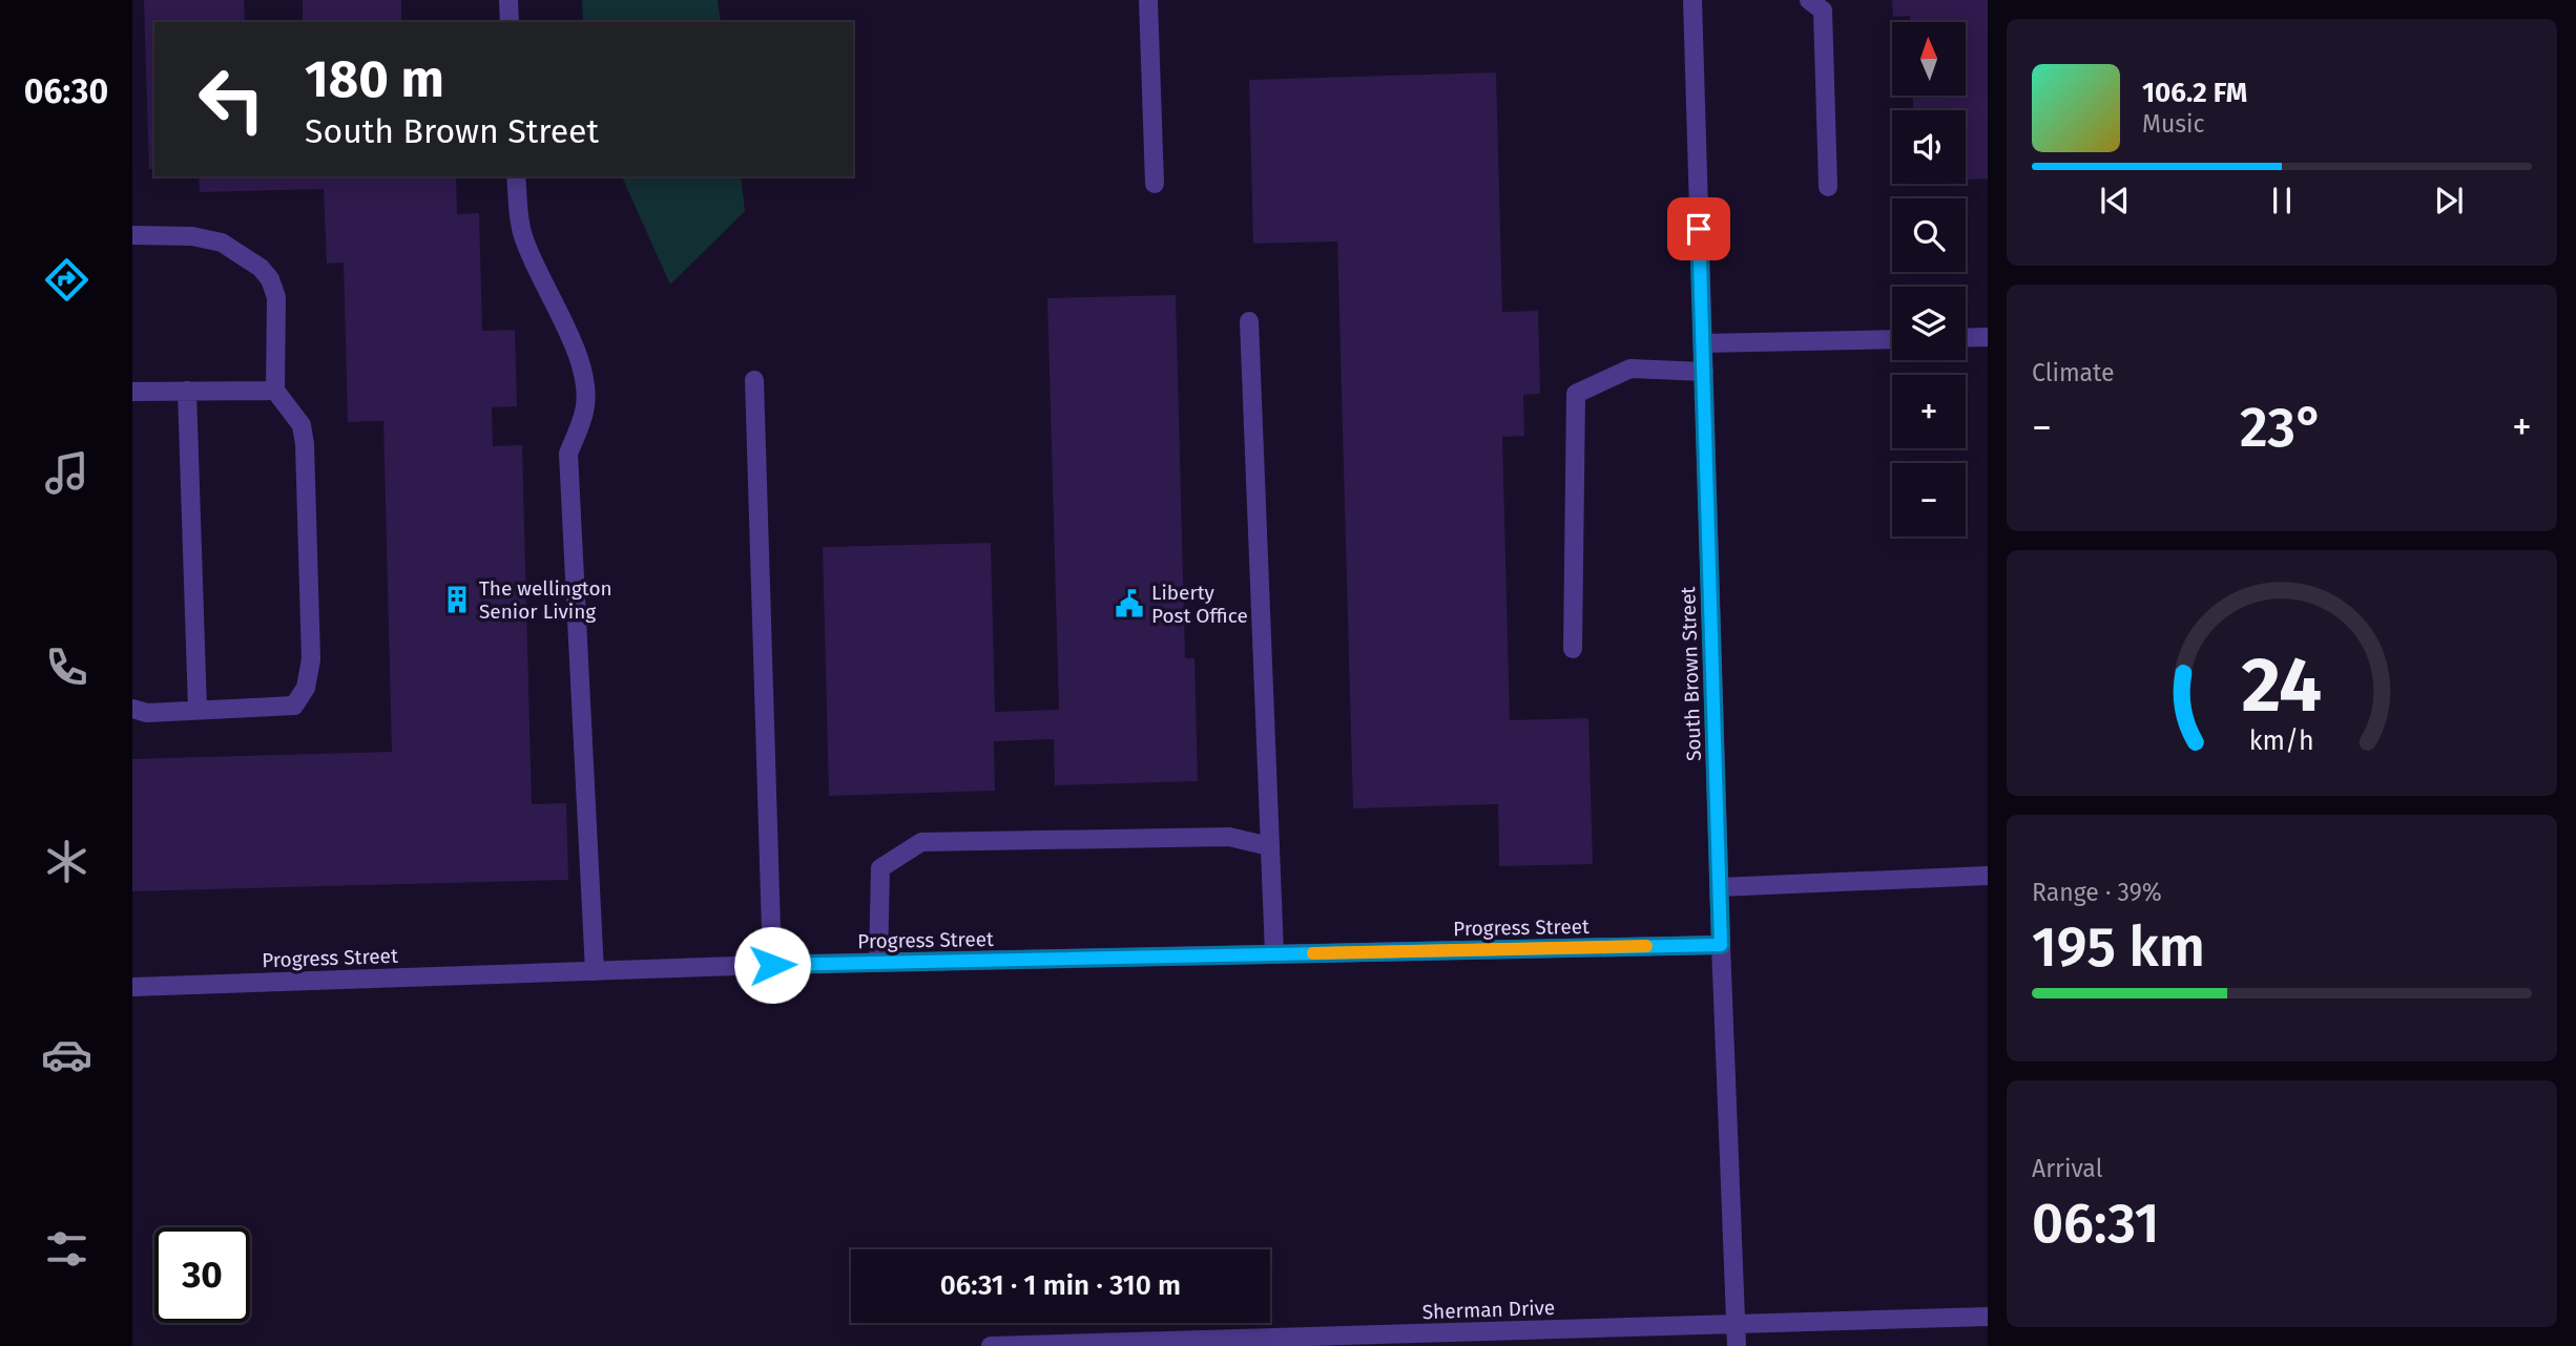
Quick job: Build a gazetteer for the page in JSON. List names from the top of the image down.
{
  "streets": {
    "street": ["South Brown Street", "Progress Street", "Sherman Drive"]
  },
  "crossings": [
    ["South Brown Street", "Progress Street"],
    ["South Brown Street", "Sherman Drive"]
  ],
  "places": {
    "building": ["The wellington Senior Living"],
    "public building": ["Liberty Post Office"]
  },
  "north": "top",
  "page": {
    "tabs": "06:30",
    "map_buttons": ["+", "−"],
    "turn": ["180 m", "South Brown Street"],
    "song": ["106.2 FM", "Music"],
    "tile": [
      "Climate",
      ["Range · 39%", "195 km"],
      ["Arrival", "06:31"]
    ],
    "heat": ["−", "23°", "+"],
    "limit": "30",
    "trip": "06:31 · 1 min · 310 m",
    "gauge": ["24", "km/h"]
  }
}
